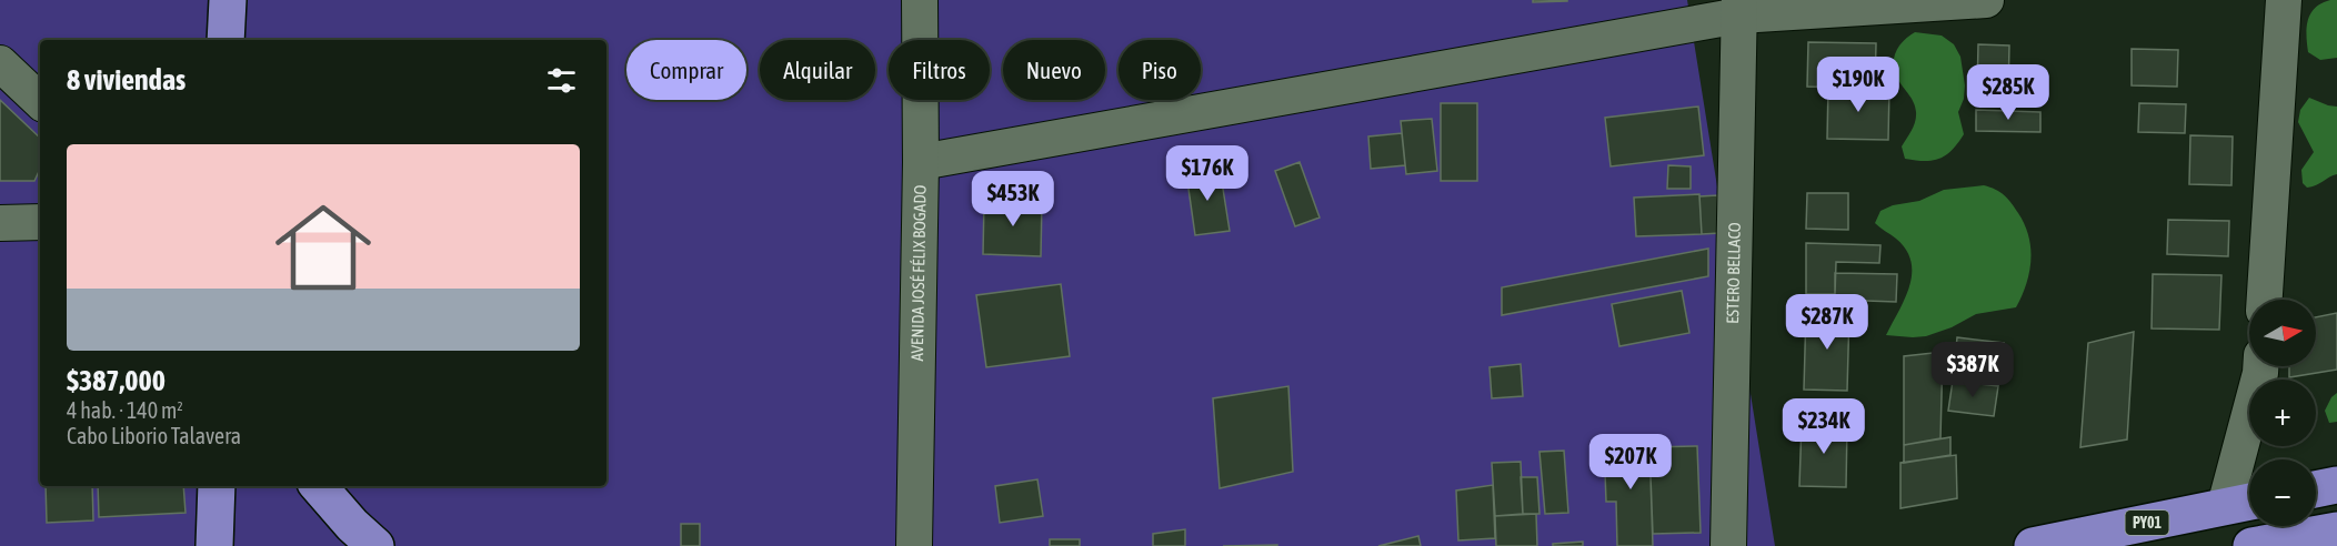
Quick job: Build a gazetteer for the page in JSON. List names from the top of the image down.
{
  "streets": {
    "highway": ["PY01"],
    "street": ["AVENIDA JOSÉ FÉLIX BOGADO", "ESTERO BELLACO"]
  },
  "north": "right",
  "page": {
    "chip": [
      "Comprar",
      "Alquilar",
      "Filtros",
      "Nuevo",
      "Piso"
    ],
    "heading": "8 viviendas",
    "price": [
      "$190K",
      "$285K",
      "$176K",
      "$453K",
      "$287K",
      "$387K",
      "$234K",
      "$207K"
    ],
    "list": [
      {
        "name": "$387,000",
        "note": "4 hab. · 140 m² · Cabo Liborio Talavera"
      }
    ],
    "map_buttons": ["+", "−"]
  }
}
